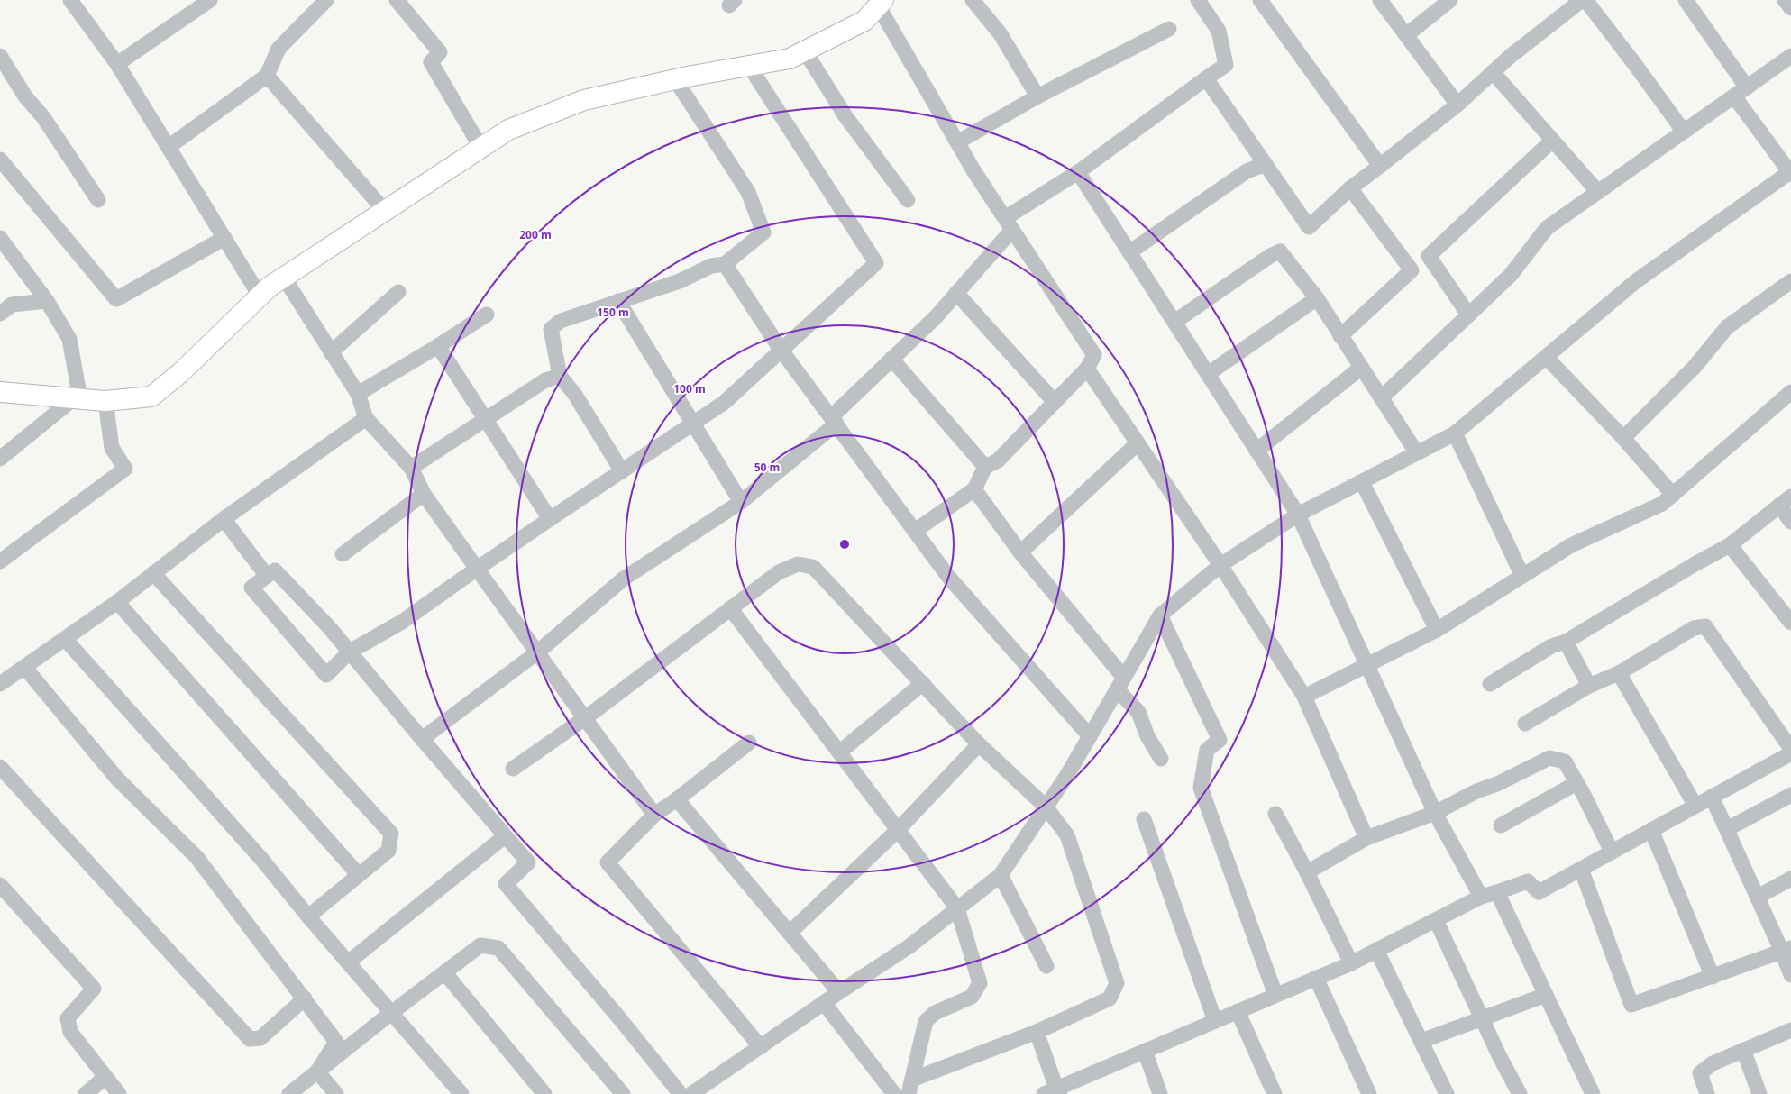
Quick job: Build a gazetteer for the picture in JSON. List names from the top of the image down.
{
  "rings": [
    "200 m",
    "150 m",
    "100 m",
    "50 m"
  ]
}
